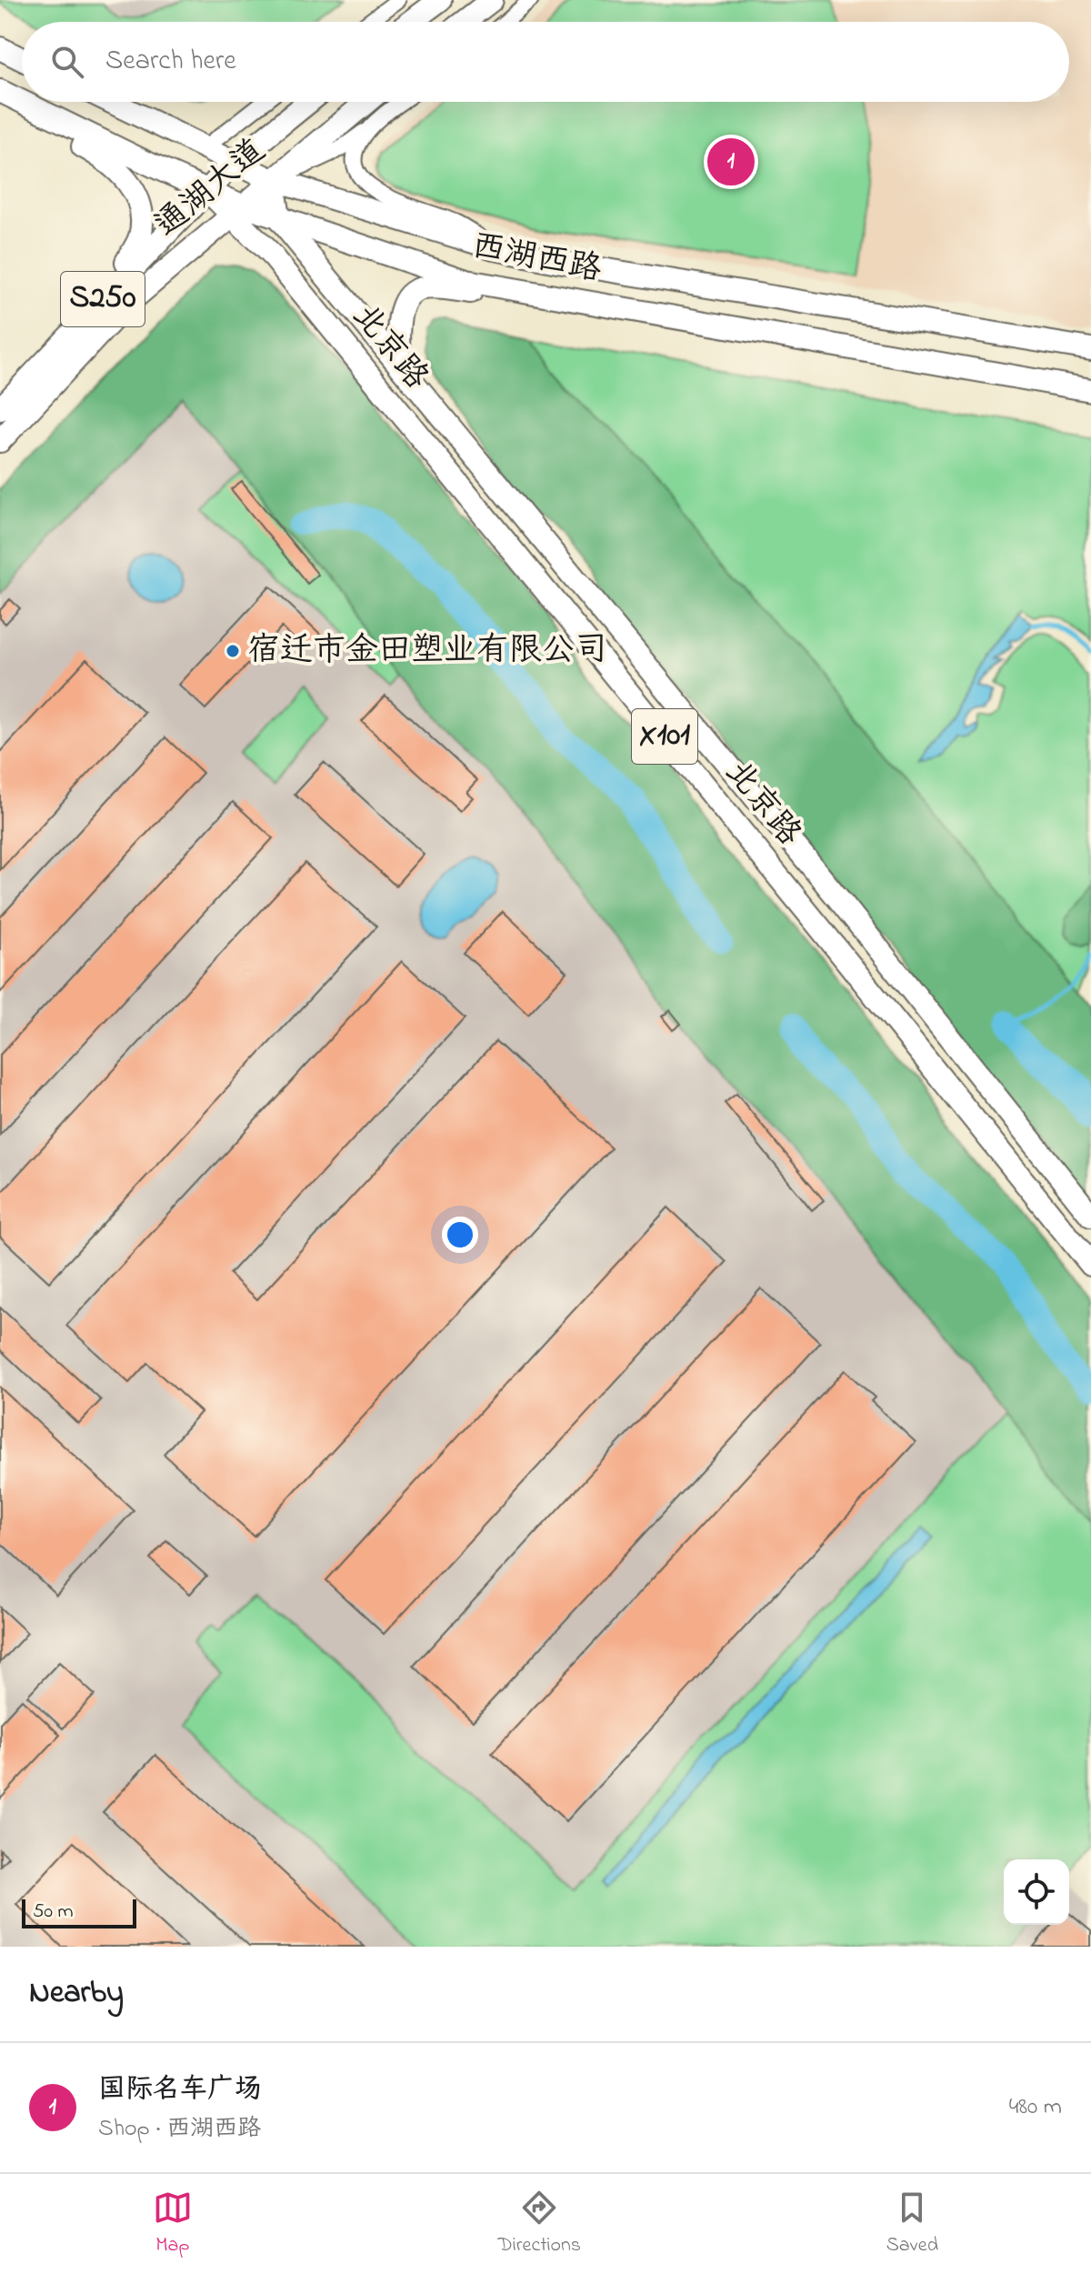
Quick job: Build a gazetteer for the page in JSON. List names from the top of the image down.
{
  "streets": {
    "main road": [
      "通湖大道",
      "西湖西路",
      "S250",
      "北京路",
      "X101"
    ]
  },
  "crossings": [
    ["通湖大道", "西湖西路"],
    ["通湖大道", "北京路"],
    ["西湖西路", "北京路"]
  ],
  "places": ["宿迁市金田塑业有限公司"],
  "scale_bar": "50 m",
  "page": {
    "search": "Search here",
    "pins": "1",
    "scale": "50 m",
    "heading": "Nearby",
    "list": [
      {
        "mark": "1",
        "name": "国际名车广场",
        "note": "Shop · 西湖西路",
        "value": "480 m"
      }
    ],
    "nav": ["Map", "Directions", "Saved"]
  }
}
